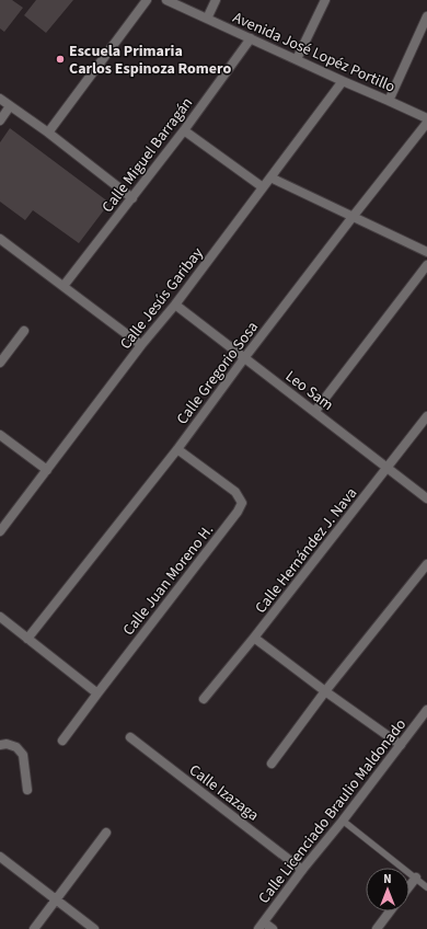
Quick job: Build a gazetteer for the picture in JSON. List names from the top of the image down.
{
  "streets": {
    "street": [
      "Avenida José Lopéz Portillo",
      "Calle Miguel Barragán",
      "Calle Jesús Garibay",
      "Calle Gregorio Sosa",
      "Leo Sam",
      "Calle Hernández J. Nava",
      "Calle Juan Moreno H.",
      "Calle Izazaga",
      "Calle Licenciado Braulio Maldonado"
    ]
  },
  "crossings": [
    ["Avenida José Lopéz Portillo", "Calle Miguel Barragán"],
    ["Avenida José Lopéz Portillo", "Calle Jesús Garibay"],
    ["Calle Jesús Garibay", "Leo Sam"],
    ["Calle Gregorio Sosa", "Leo Sam"],
    ["Calle Gregorio Sosa", "Calle Juan Moreno H."],
    ["Leo Sam", "Calle Hernández J. Nava"],
    ["Calle Izazaga", "Calle Licenciado Braulio Maldonado"]
  ],
  "places": ["Escuela Primaria Carlos Espinoza Romero"],
  "north": "top"
}
